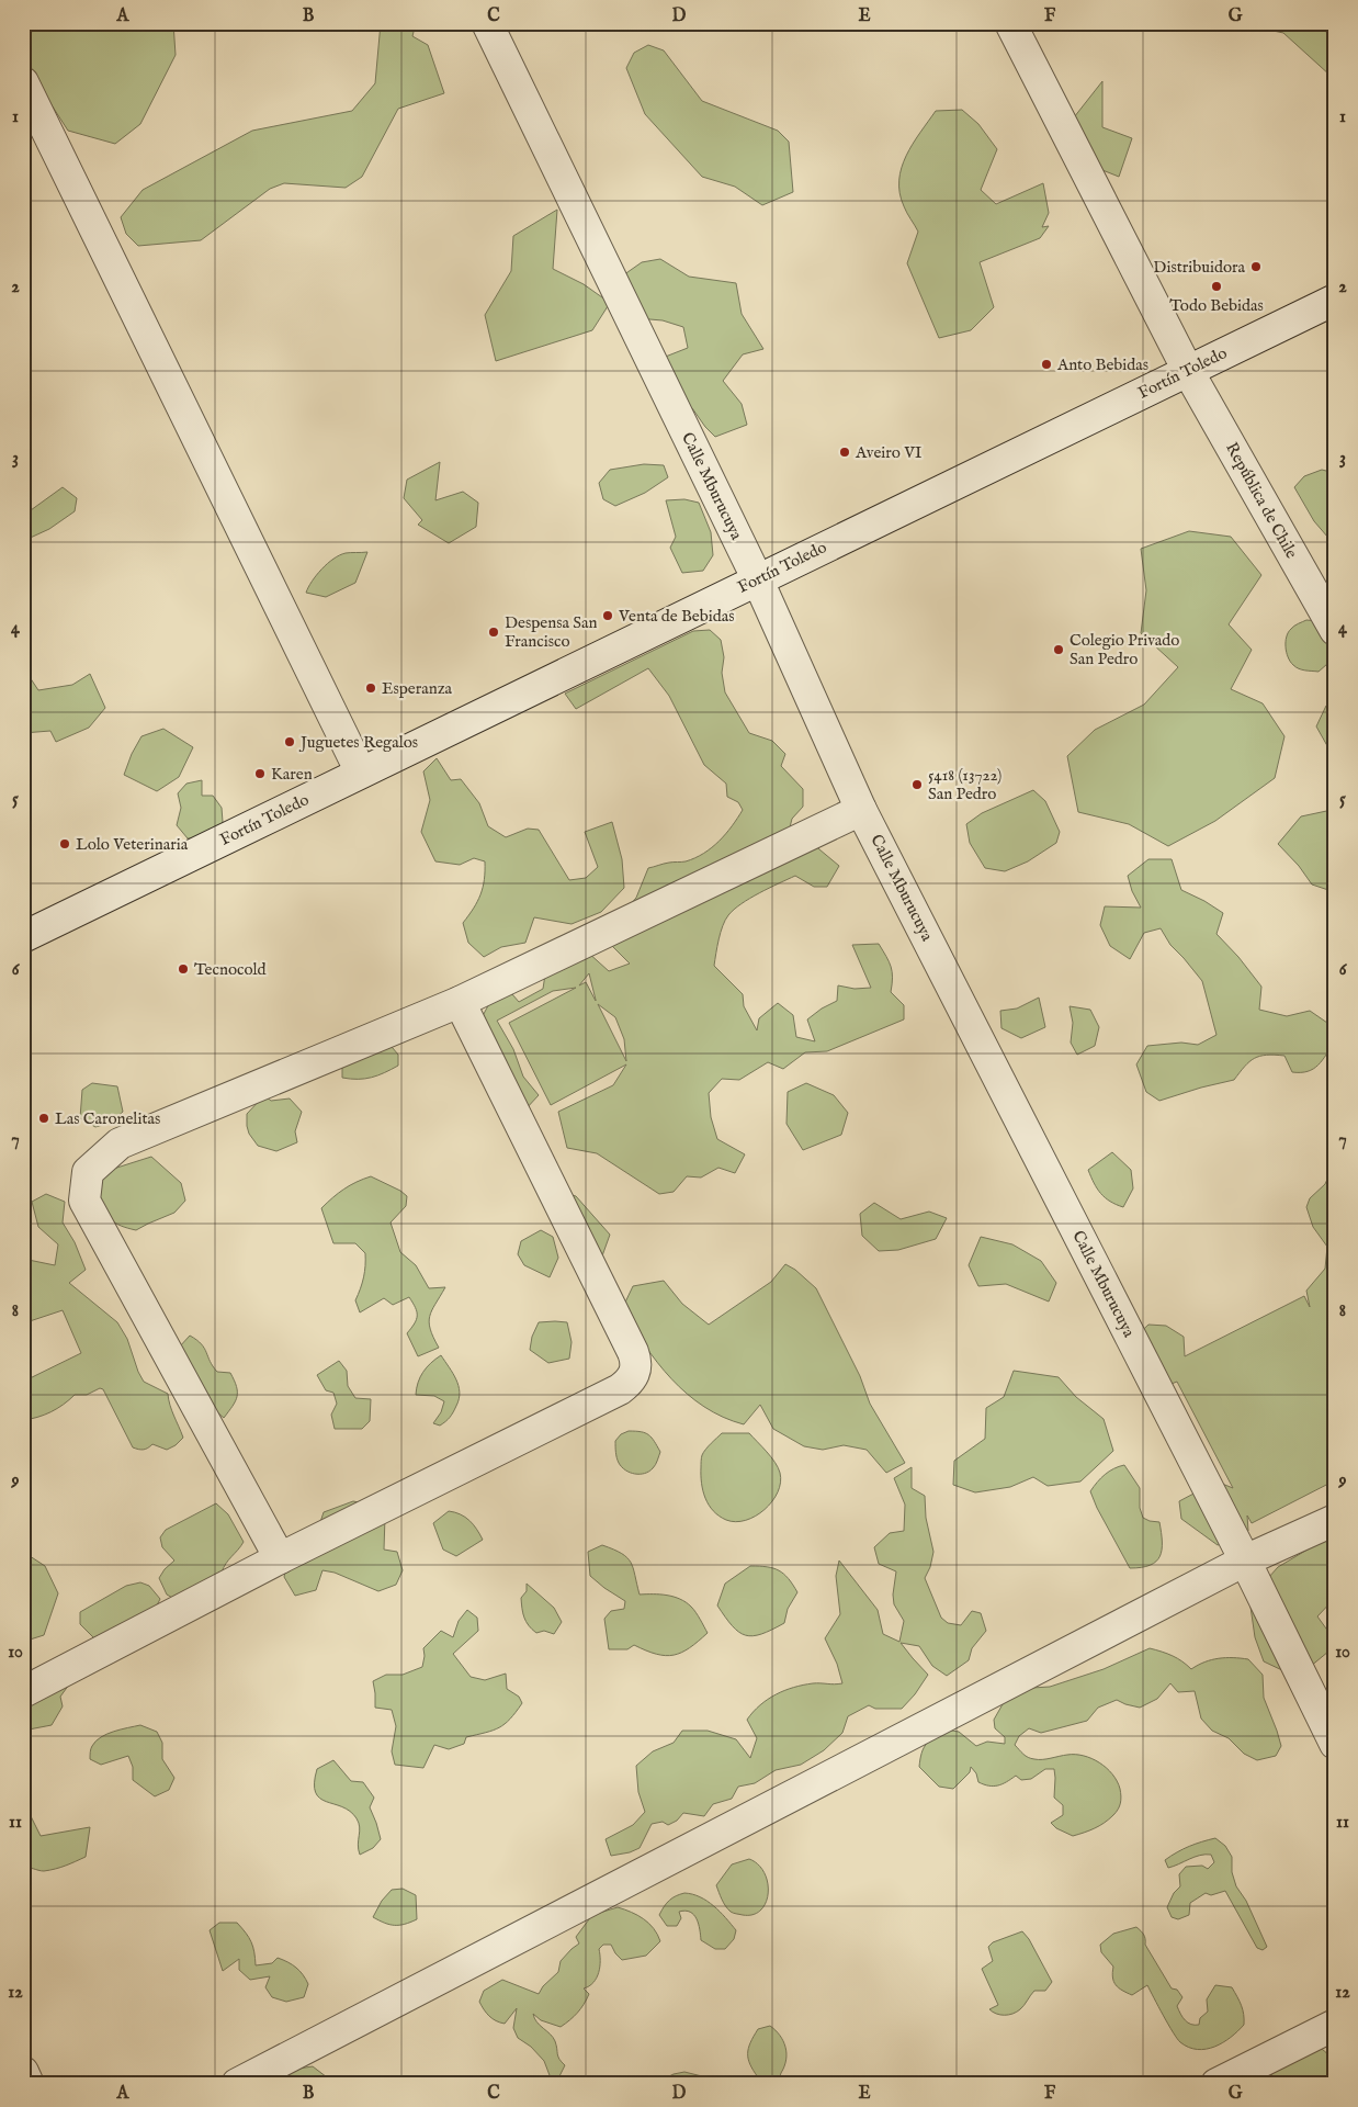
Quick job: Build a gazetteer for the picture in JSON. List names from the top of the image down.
{
  "streets": {
    "street": ["Fortín Toledo", "Calle Mburucuya", "República de Chile"]
  },
  "crossings": [
    ["Fortín Toledo", "Calle Mburucuya"],
    ["Fortín Toledo", "República de Chile"]
  ],
  "places": [
    "Distribuidora",
    "Todo Bebidas",
    "Anto Bebidas",
    "Aveiro VI",
    "Venta de Bebidas",
    "Despensa San Francisco",
    "Colegio Privado San Pedro",
    "Esperanza",
    "Juguetes Regalos",
    "Karen",
    "5418 (13722) San Pedro",
    "Lolo Veterinaria",
    "Tecnocold",
    "Las Caronelitas"
  ],
  "grid": {
    "columns": [
      "A",
      "B",
      "C",
      "D",
      "E",
      "F",
      "G"
    ],
    "rows": [
      "1",
      "2",
      "3",
      "4",
      "5",
      "6",
      "7",
      "8",
      "9",
      "10",
      "11",
      "12"
    ]
  }
}
